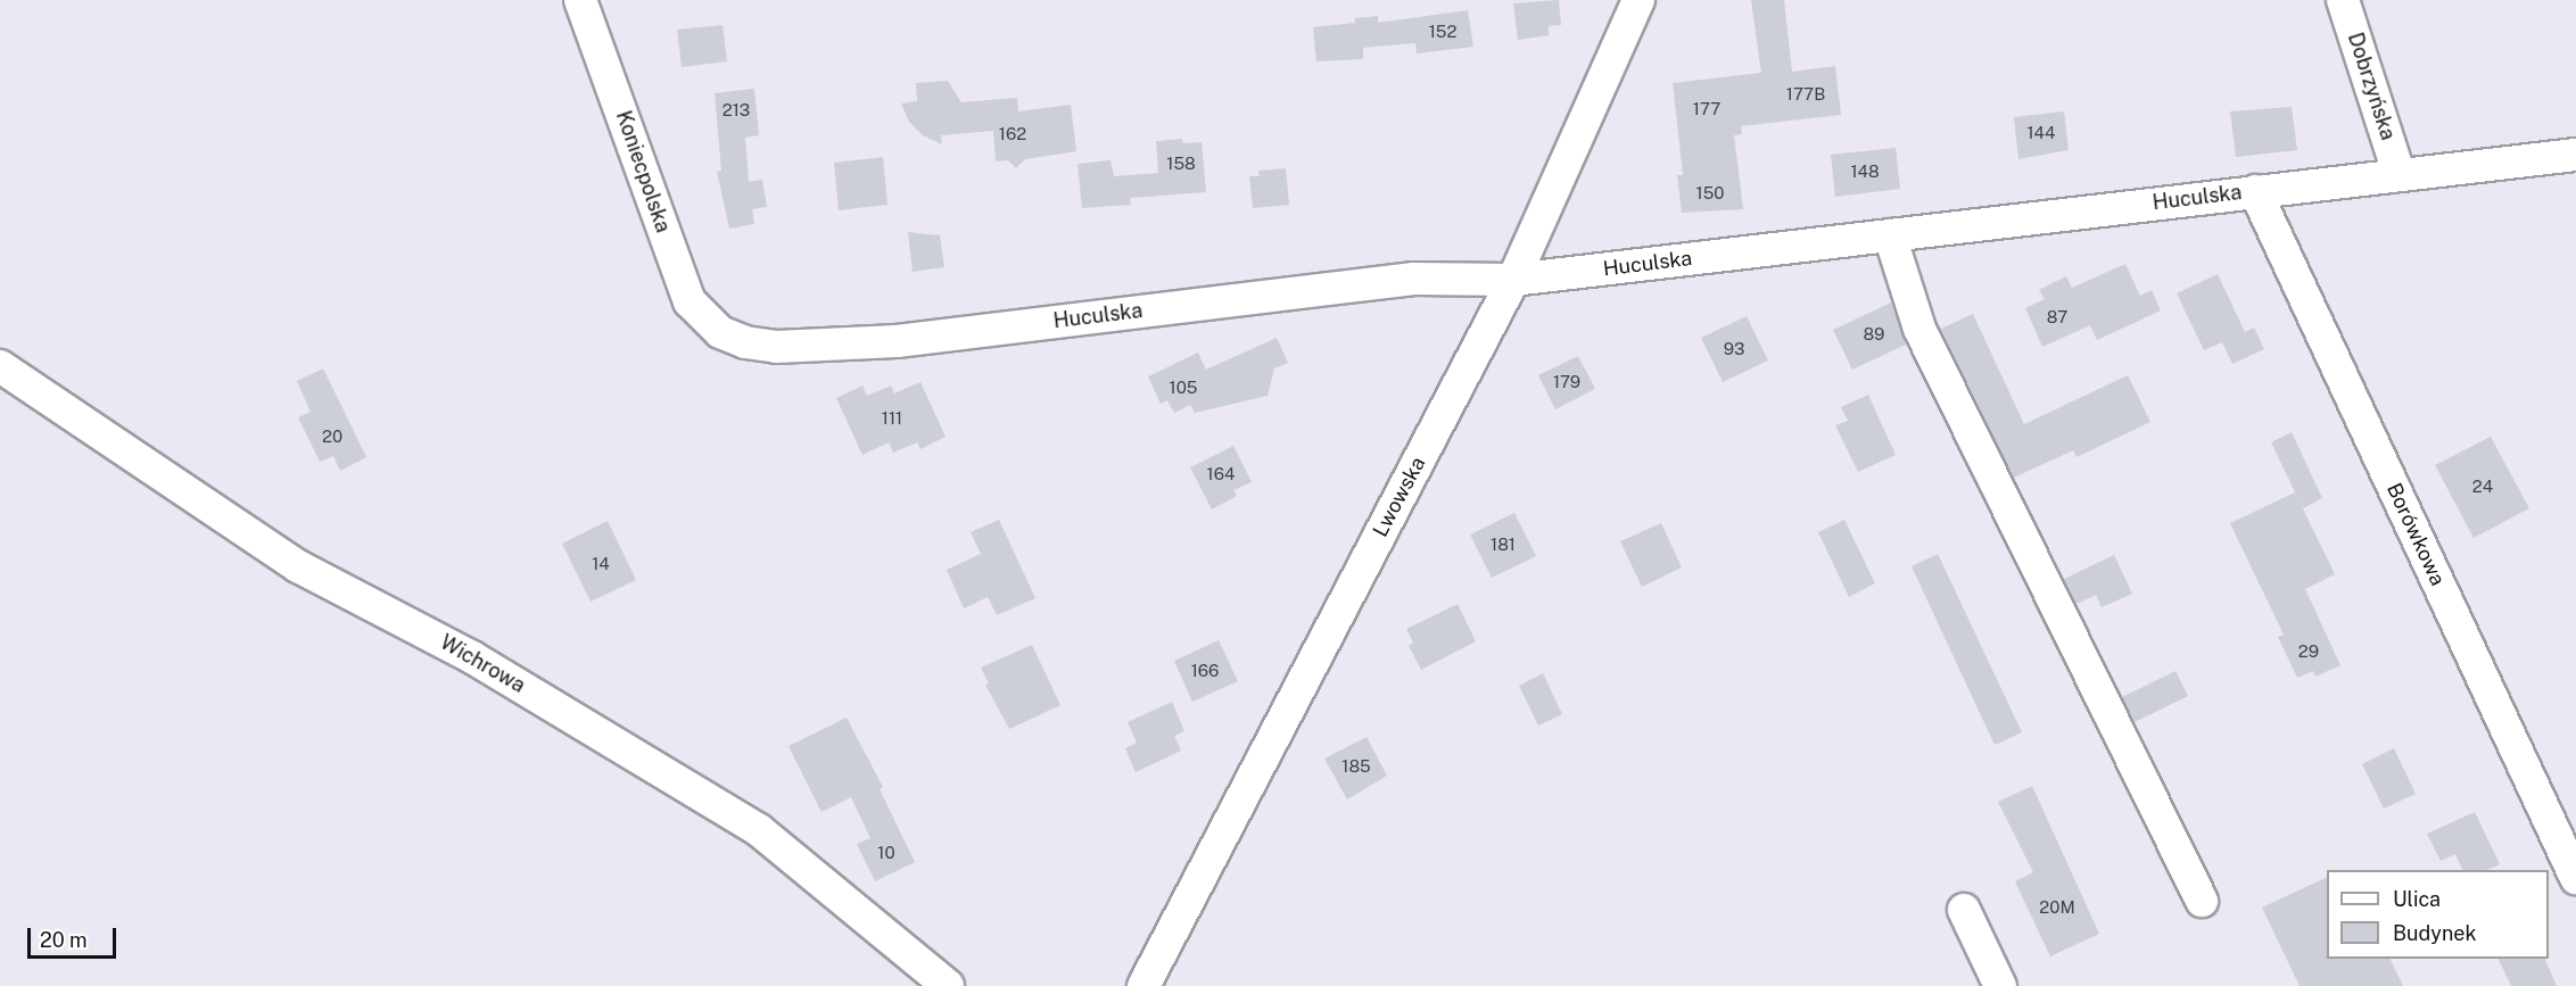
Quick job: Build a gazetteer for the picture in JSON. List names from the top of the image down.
{
  "streets": {
    "street": [
      "Dobrzyńska",
      "Koniecpolska",
      "Huculska",
      "Lwowska",
      "Borówkowa",
      "Wichrowa"
    ]
  },
  "crossings": [
    ["Dobrzyńska", "Huculska"],
    ["Koniecpolska", "Huculska"],
    ["Huculska", "Lwowska"],
    ["Huculska", "Borówkowa"]
  ],
  "house_numbers": [
    "152",
    "177B",
    "177",
    "213",
    "144",
    "162",
    "158",
    "148",
    "150",
    "87",
    "89",
    "93",
    "179",
    "105",
    "111",
    "20",
    "164",
    "24",
    "181",
    "14",
    "29",
    "166",
    "185",
    "10",
    "20M"
  ],
  "legend": ["Ulica", "Budynek"],
  "scale_bar": "20 m"
}
